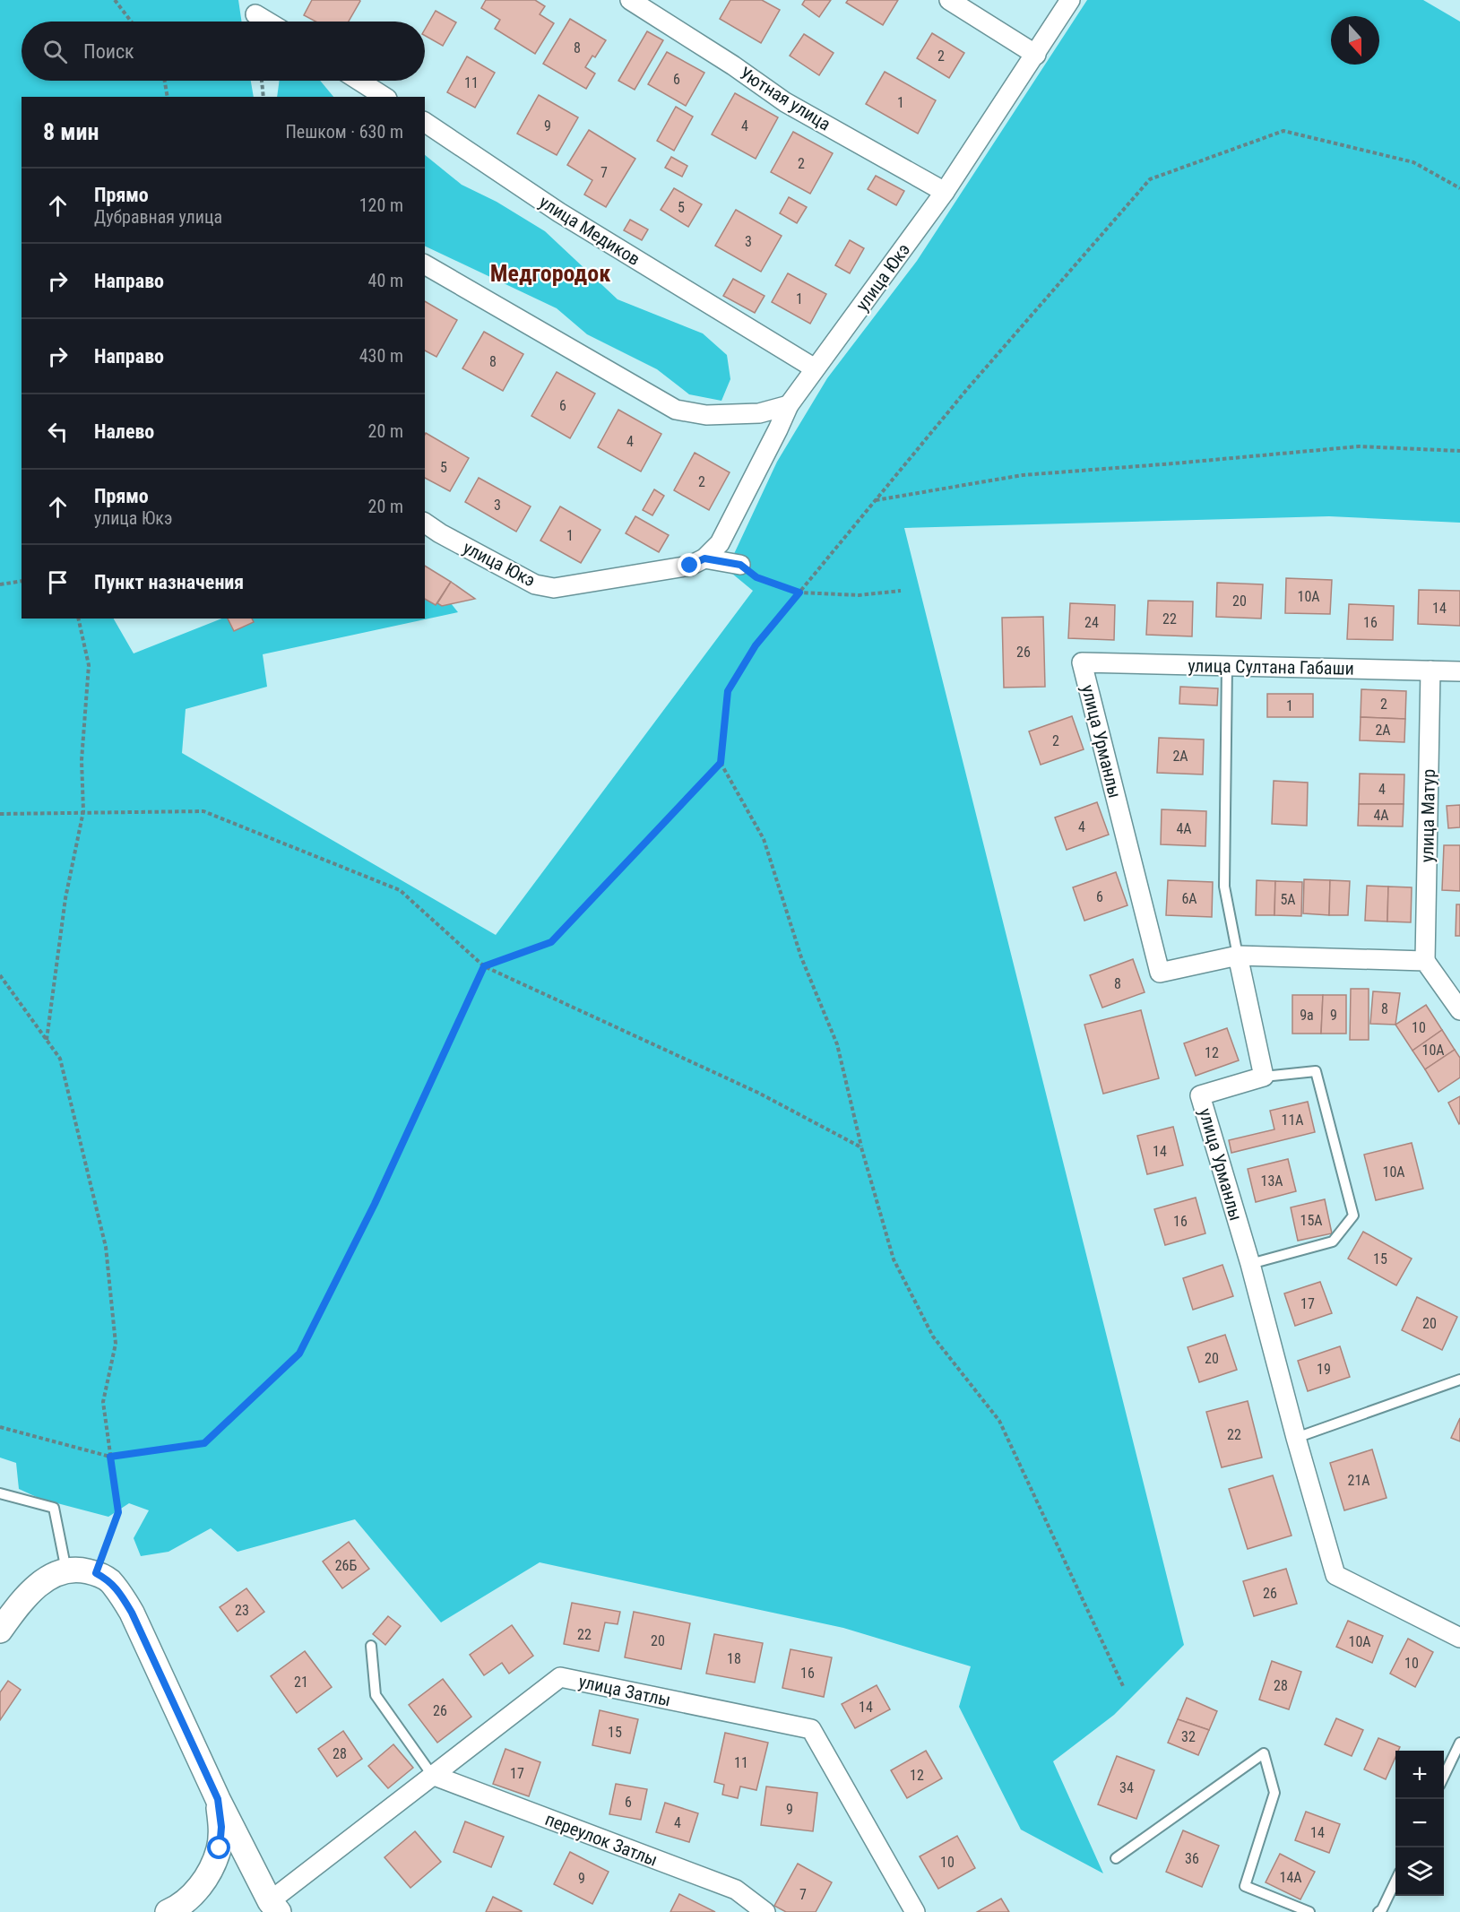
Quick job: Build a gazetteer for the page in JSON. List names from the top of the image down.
{
  "streets": {
    "street": [
      "Уютная улица",
      "улица Медиков",
      "улица Юкэ",
      "улица Султана Габаши",
      "улица Урманлы",
      "улица Матур",
      "улица Затлы",
      "переулок Затлы"
    ]
  },
  "crossings": [
    ["Уютная улица", "улица Юкэ"],
    ["улица Медиков", "улица Юкэ"],
    ["улица Султана Габаши", "улица Урманлы"],
    ["улица Султана Габаши", "улица Матур"],
    ["улица Затлы", "переулок Затлы"]
  ],
  "districts": ["Медгородок"],
  "house_numbers": [
    "8",
    "2",
    "6",
    "11",
    "1",
    "9",
    "4",
    "2",
    "7",
    "5",
    "3",
    "1",
    "8",
    "6",
    "4",
    "5",
    "2",
    "3",
    "1",
    "10А",
    "20",
    "14",
    "22",
    "24",
    "16",
    "26",
    "2",
    "1",
    "2А",
    "2",
    "2А",
    "4",
    "4А",
    "4",
    "4А",
    "6",
    "6А",
    "5А",
    "8",
    "8",
    "9а",
    "9",
    "10",
    "10А",
    "12",
    "11А",
    "14",
    "10А",
    "13А",
    "15А",
    "16",
    "15",
    "17",
    "20",
    "20",
    "19",
    "22",
    "21А",
    "26Б",
    "26",
    "23",
    "22",
    "20",
    "10А",
    "18",
    "10",
    "16",
    "21",
    "28",
    "14",
    "26",
    "15",
    "32",
    "28",
    "11",
    "17",
    "12",
    "34",
    "6",
    "9",
    "4",
    "14",
    "36",
    "10",
    "14А",
    "9",
    "7"
  ],
  "north": "bottom",
  "page": {
    "search": "Поиск",
    "heading": ["8 мин", "Пешком · 630 m"],
    "list": [
      ["Прямо", "Дубравная улица", "120 m"],
      ["Направо", "40 m"],
      ["Направо", "430 m"],
      ["Налево", "20 m"],
      ["Прямо", "улица Юкэ", "20 m"],
      "Пункт назначения"
    ],
    "map_buttons": ["+", "−"]
  }
}
